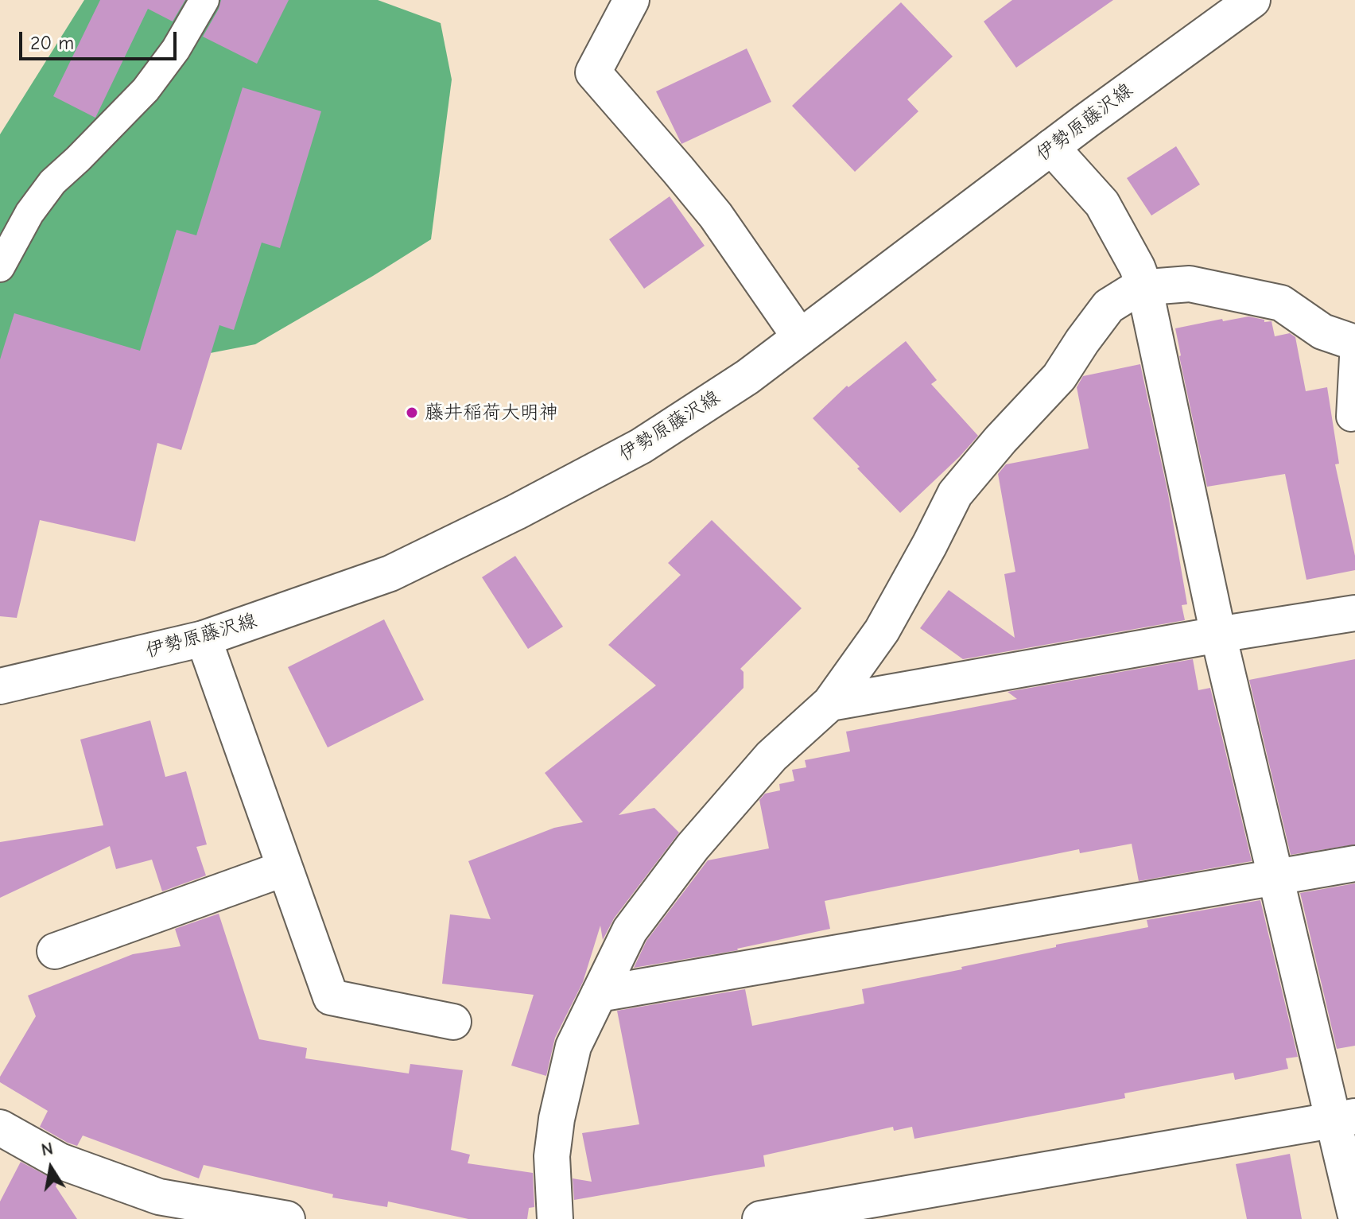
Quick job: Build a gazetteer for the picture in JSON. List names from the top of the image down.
{
  "streets": {
    "street": ["伊勢原藤沢線"]
  },
  "places": ["藤井稲荷大明神"],
  "scale_bar": "20 m",
  "north": "top"
}
